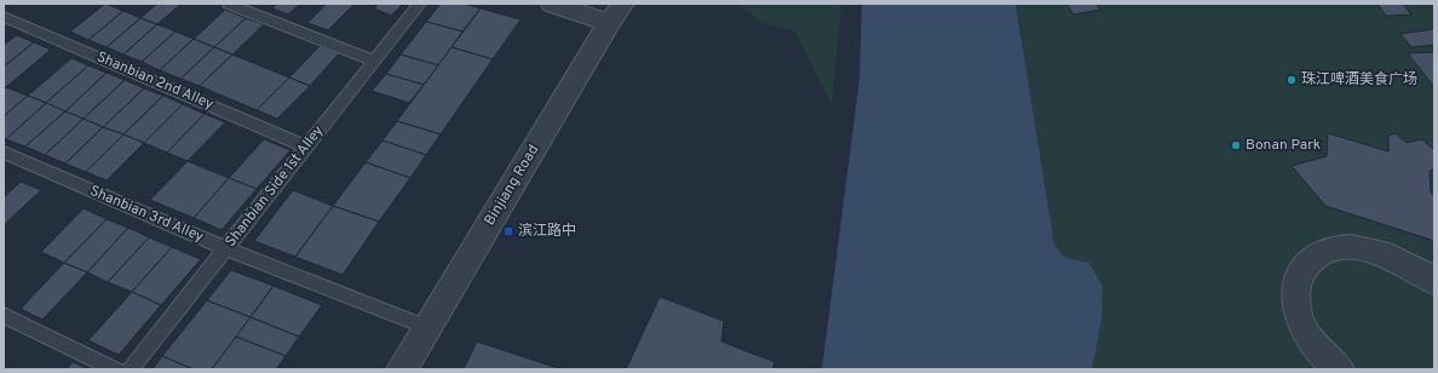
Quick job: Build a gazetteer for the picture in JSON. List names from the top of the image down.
{
  "streets": {
    "street": ["Binjiang Road"],
    "lane": ["Shanbian 2nd Alley", "Shanbian Side 1st Alley", "Shanbian 3rd Alley"]
  },
  "crossings": [
    ["Shanbian 2nd Alley", "Shanbian Side 1st Alley"],
    ["Binjiang Road", "Shanbian 3rd Alley"],
    ["Shanbian Side 1st Alley", "Shanbian 3rd Alley"]
  ],
  "places": {
    "other": ["珠江啤酒美食广场", "Bonan Park"],
    "transit": ["滨江路中"]
  }
}
